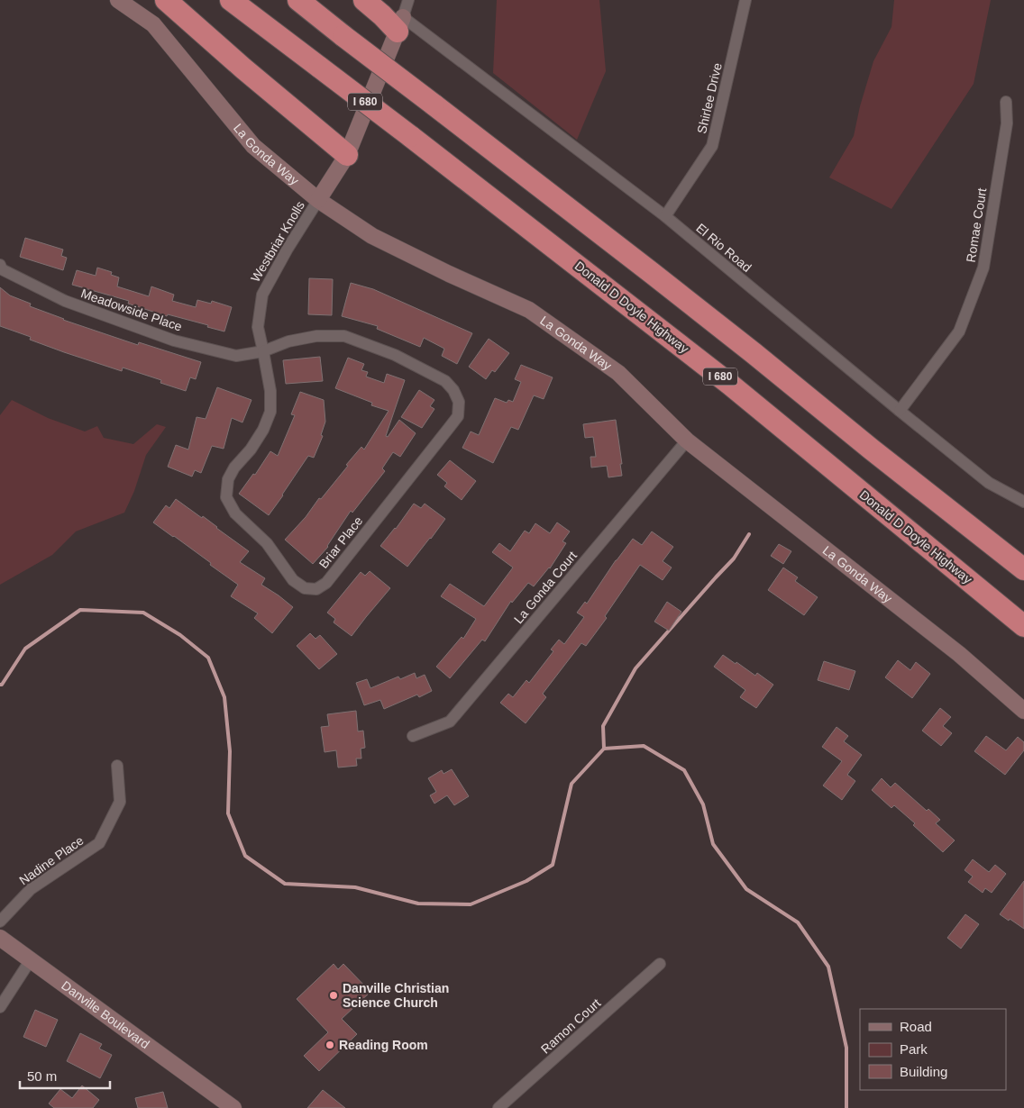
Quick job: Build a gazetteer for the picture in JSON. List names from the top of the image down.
{
  "streets": {
    "highway": ["I 680", "Donald D Doyle Highway"],
    "street": [
      "Shirlee Drive",
      "La Gonda Way",
      "Romae Court",
      "Westbriar Knolls",
      "El Rio Road",
      "Meadowside Place",
      "Briar Place",
      "La Gonda Court",
      "Nadine Place",
      "Danville Boulevard",
      "Ramon Court"
    ]
  },
  "crossings": [
    ["Shirlee Drive", "El Rio Road"],
    ["La Gonda Way", "Westbriar Knolls"],
    ["La Gonda Way", "La Gonda Court"],
    ["Romae Court", "El Rio Road"],
    ["Westbriar Knolls", "Meadowside Place"],
    ["Westbriar Knolls", "Briar Place"],
    ["Meadowside Place", "Briar Place"]
  ],
  "places": ["Danville Christian Science Church", "Reading Room"],
  "legend": ["Road", "Park", "Building"],
  "scale_bar": "50 m"
}
